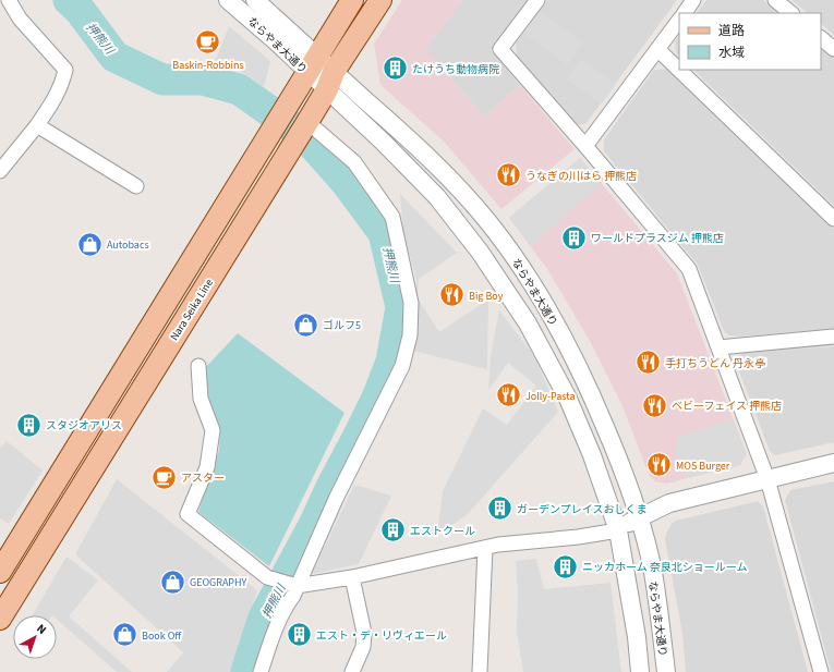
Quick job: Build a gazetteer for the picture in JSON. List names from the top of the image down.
{
  "streets": {
    "main road": ["Nara Seika Line"],
    "street": ["ならやま大通り"]
  },
  "crossings": [
    ["ならやま大通り", "Nara Seika Line"]
  ],
  "water": ["押熊川"],
  "places": {
    "cafe": ["Baskin-Robbins", "アスター"],
    "building": [
      "たけうち動物病院",
      "ワールドプラスジム 押熊店",
      "スタジオアリス",
      "ガーデンプレイスおしくま",
      "エストクール",
      "ニッカホーム 奈良北ショールーム",
      "エスト・デ・リヴィエール"
    ],
    "restaurant": [
      "うなぎの川はら 押熊店",
      "Big Boy",
      "手打ちうどん 丹永亭",
      "Jolly-Pasta",
      "ベビーフェイス 押熊店",
      "MOS Burger"
    ],
    "shop": [
      "Autobacs",
      "ゴルフ5",
      "GEOGRAPHY",
      "Book Off"
    ]
  },
  "legend": ["道路", "水域"],
  "north": "top right"
}
